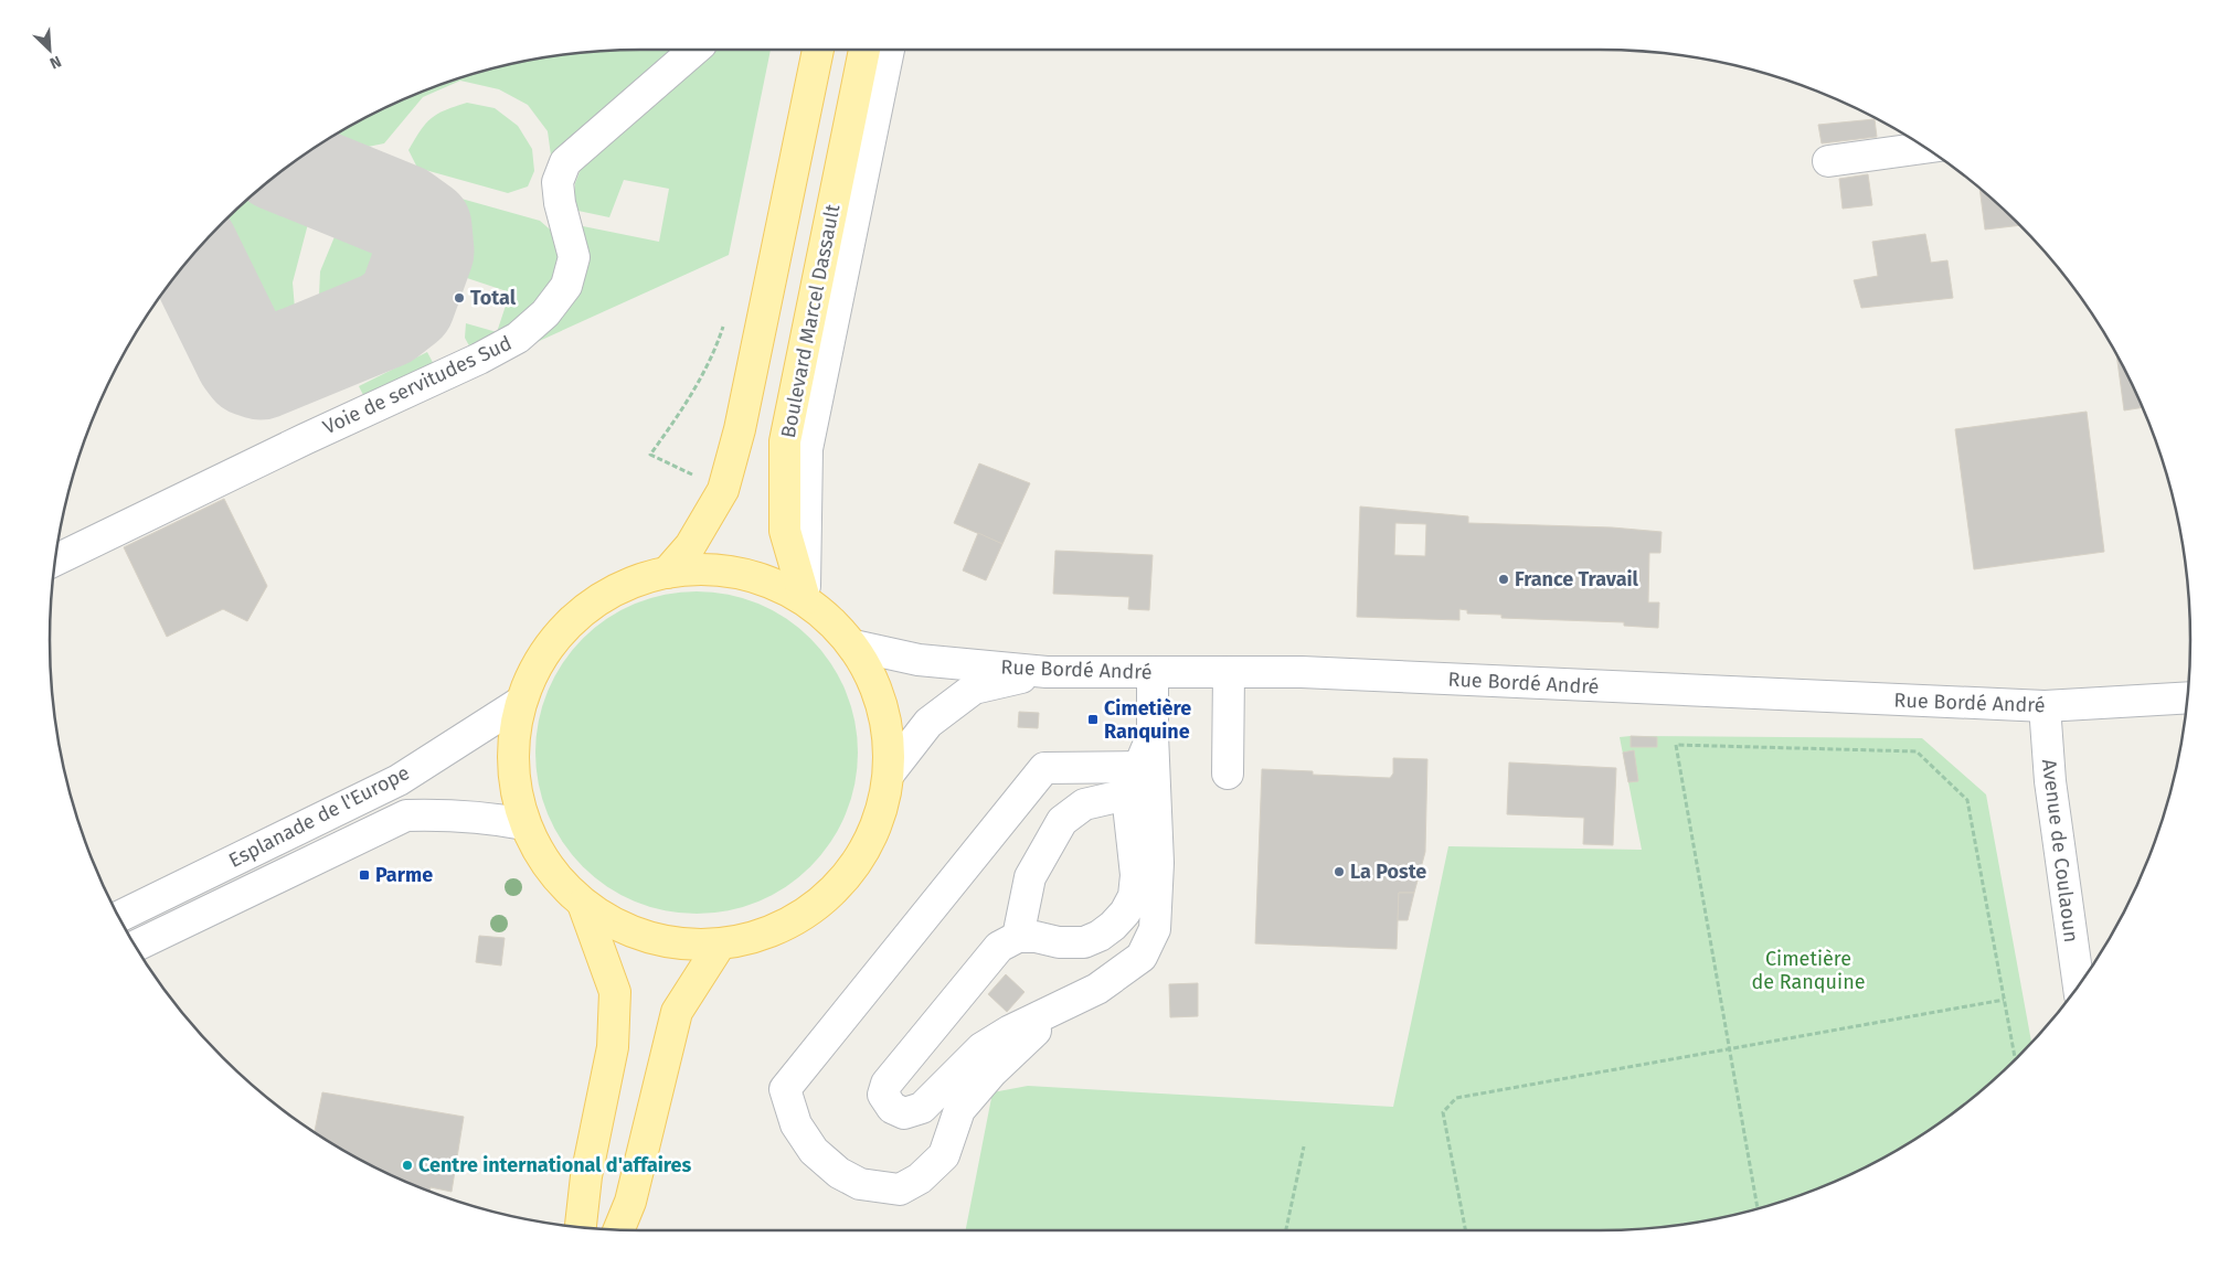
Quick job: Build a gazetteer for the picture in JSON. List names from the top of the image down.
{
  "streets": {
    "main road": ["Boulevard Marcel Dassault"],
    "street": [
      "Voie de servitudes Sud",
      "Rue Bordé André",
      "Esplanade de l'Europe",
      "Avenue de Coulaoun"
    ]
  },
  "crossings": [
    ["Rue Bordé André", "Avenue de Coulaoun"]
  ],
  "parks": ["Cimetière de Ranquine"],
  "places": {
    "other": [
      "Total",
      "France Travail",
      "La Poste",
      "Centre international d'affaires"
    ],
    "transit": ["Cimetière Ranquine", "Parme"]
  },
  "north": "bottom right"
}
